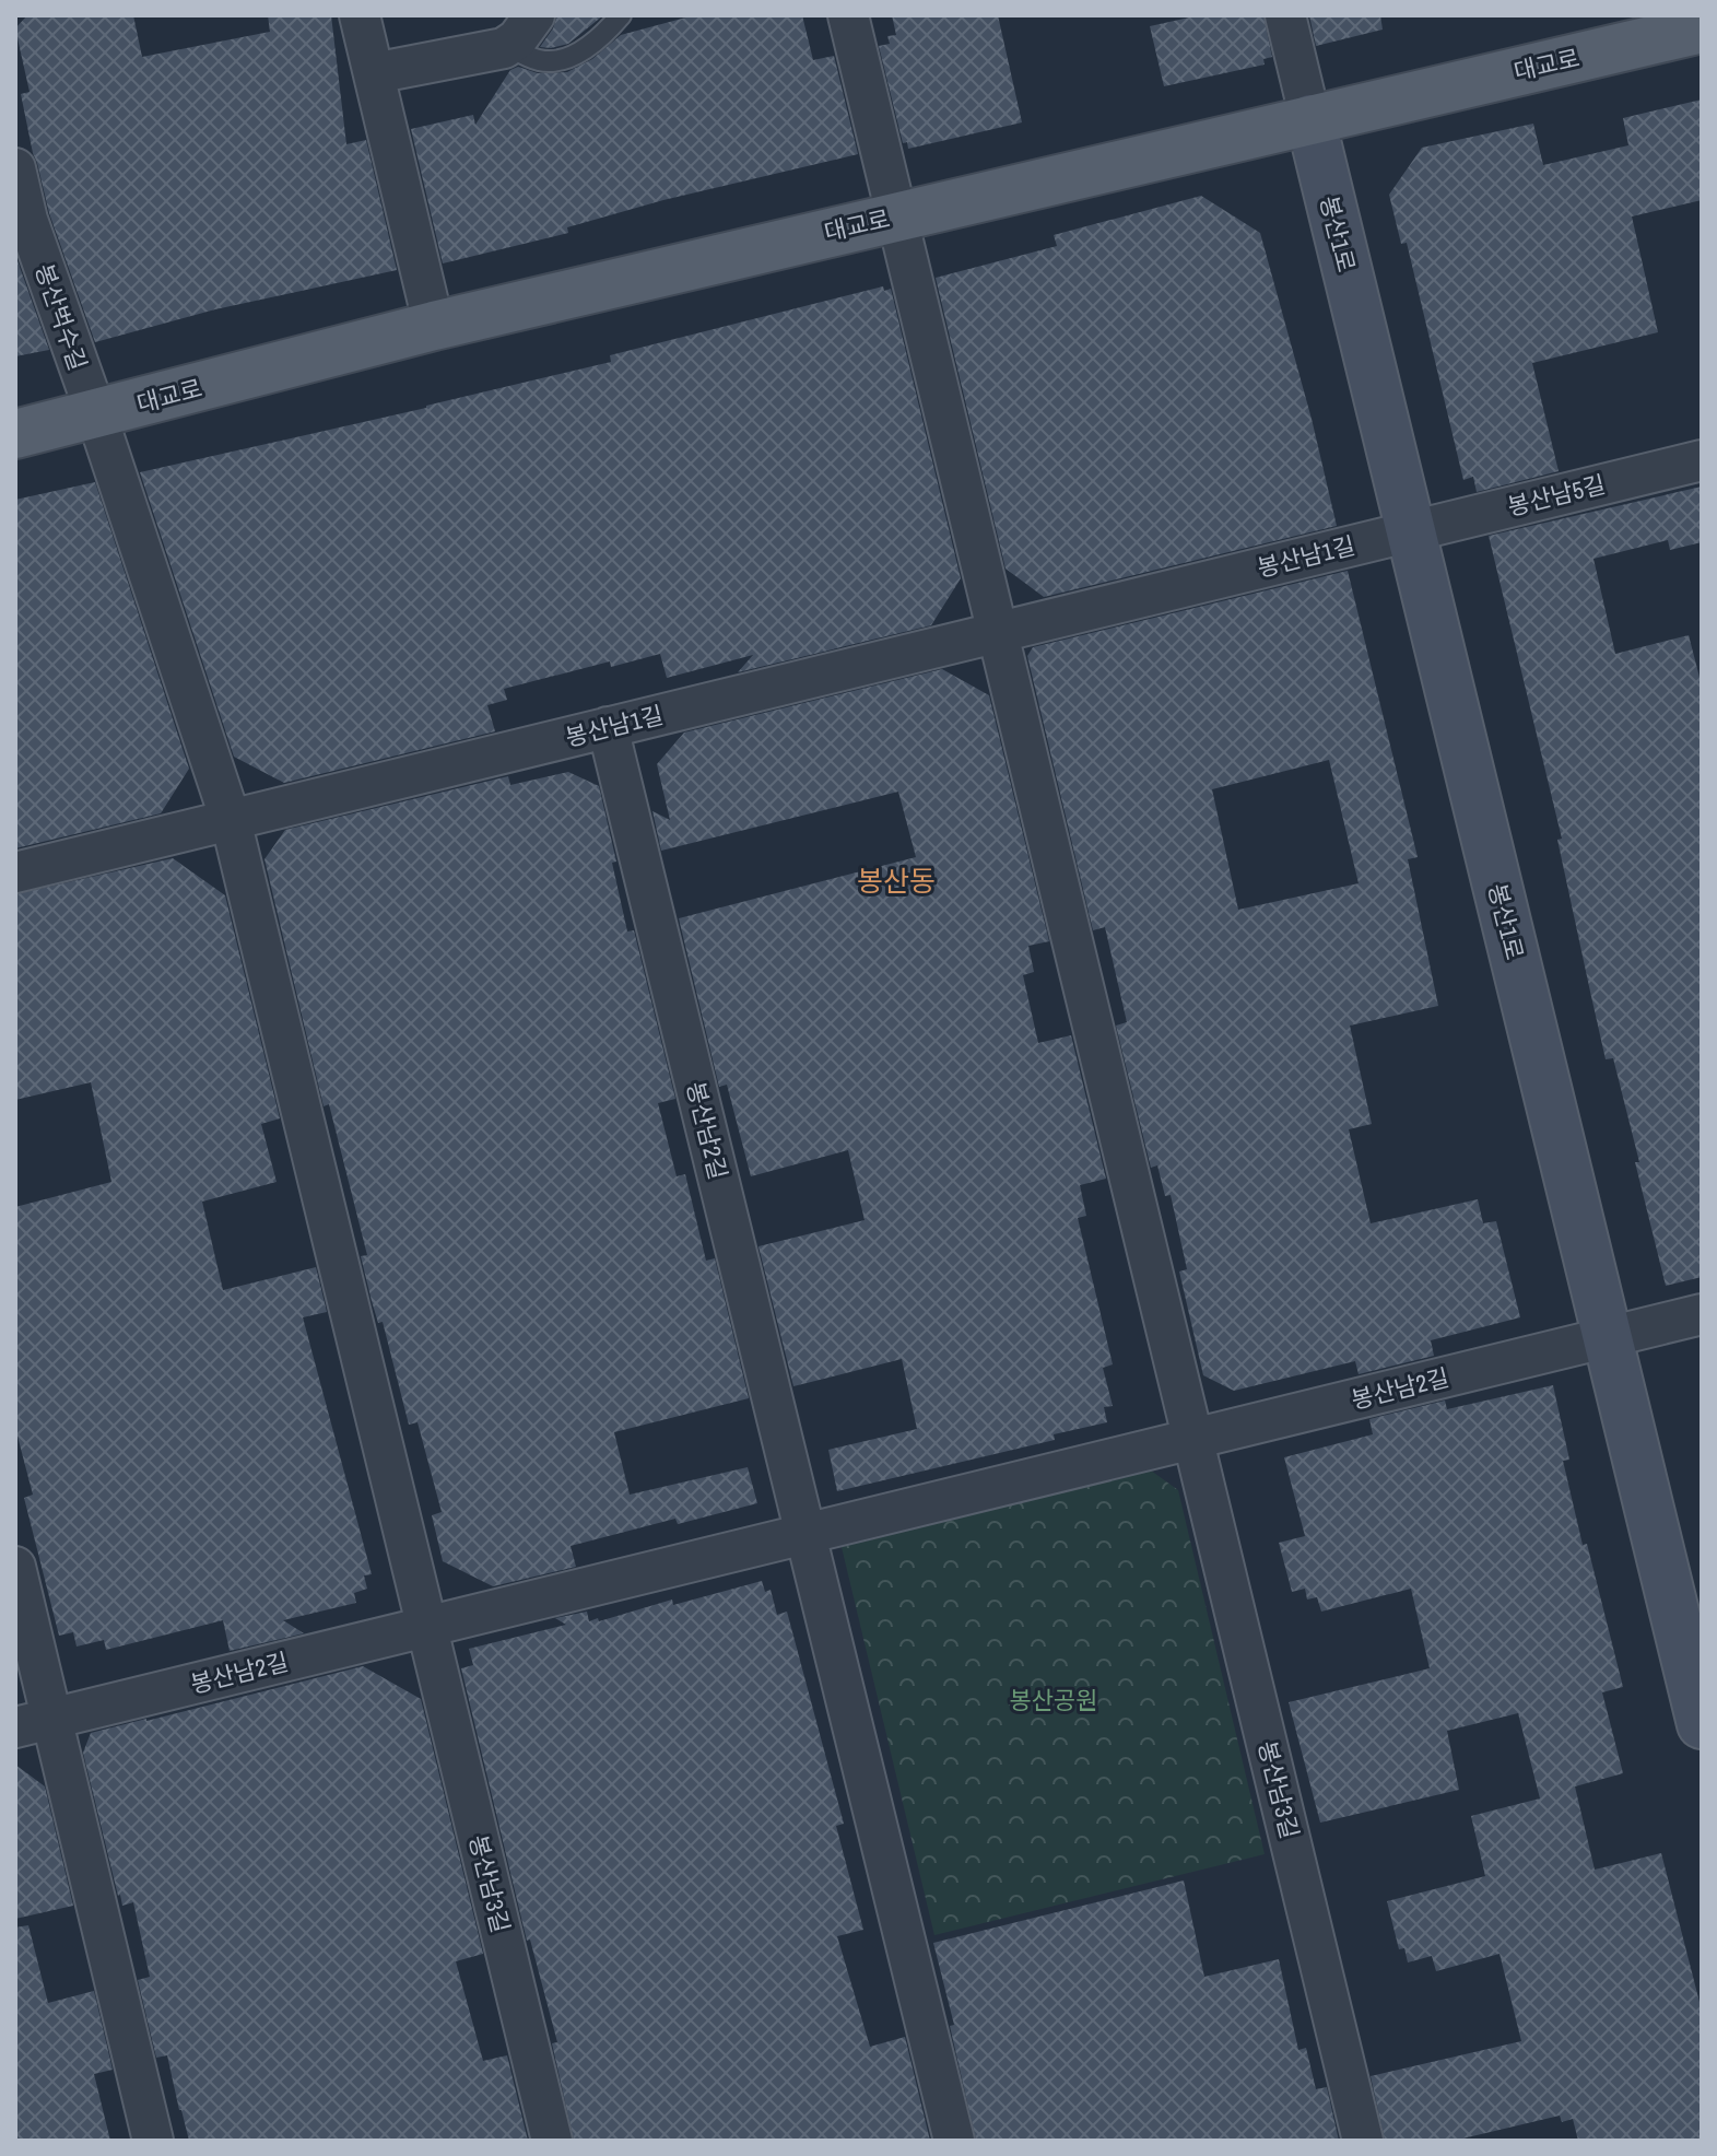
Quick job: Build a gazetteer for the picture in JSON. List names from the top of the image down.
{
  "streets": {
    "main road": ["대교로"],
    "street": [
      "봉산1로",
      "봉산벅수길",
      "봉산남5길",
      "봉산남1길",
      "봉산남2길",
      "봉산남3길"
    ]
  },
  "crossings": [
    ["대교로", "봉산1로"],
    ["대교로", "봉산벅수길"],
    ["봉산1로", "봉산남5길"],
    ["봉산1로", "봉산남1길"],
    ["봉산1로", "봉산남2길"],
    ["봉산남5길", "봉산남1길"],
    ["봉산남1길", "봉산남2길"],
    ["봉산남2길", "봉산남3길"]
  ],
  "districts": ["봉산동"],
  "parks": ["봉산공원"]
}
